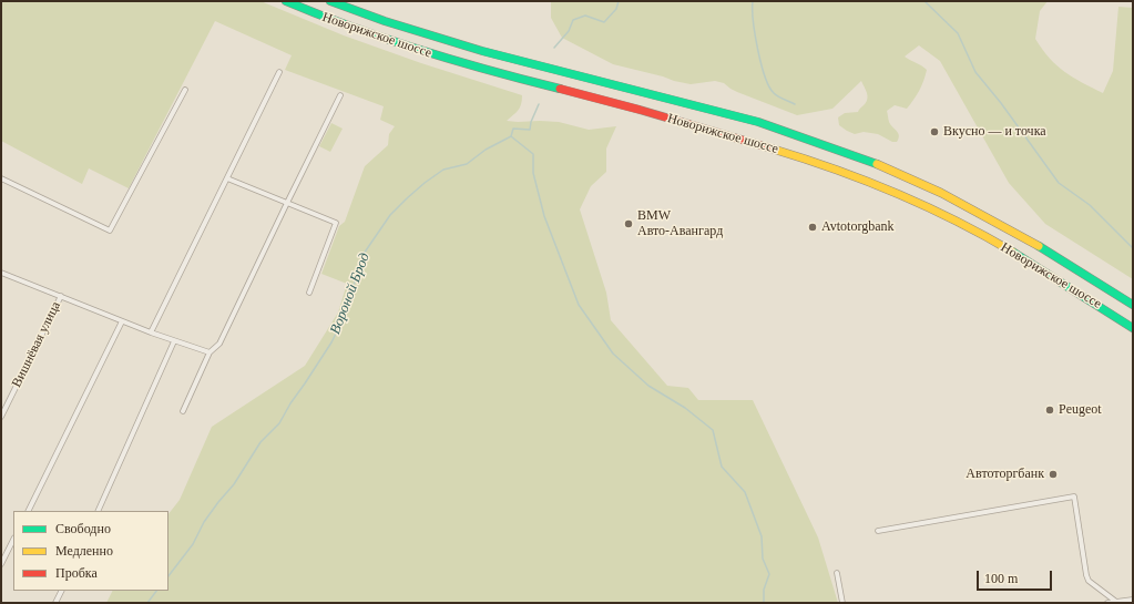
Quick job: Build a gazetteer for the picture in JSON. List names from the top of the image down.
{
  "streets": {
    "highway": ["Новорижское шоссе"],
    "street": ["Вишнёвая улица"]
  },
  "water": ["Вороной Брод"],
  "places": [
    "Вкусно — и точка",
    "BMW Авто-Авангард",
    "Avtotorgbank",
    "Peugeot",
    "Автоторгбанк"
  ],
  "legend": ["Свободно", "Медленно", "Пробка"],
  "scale_bar": "100 m"
}
